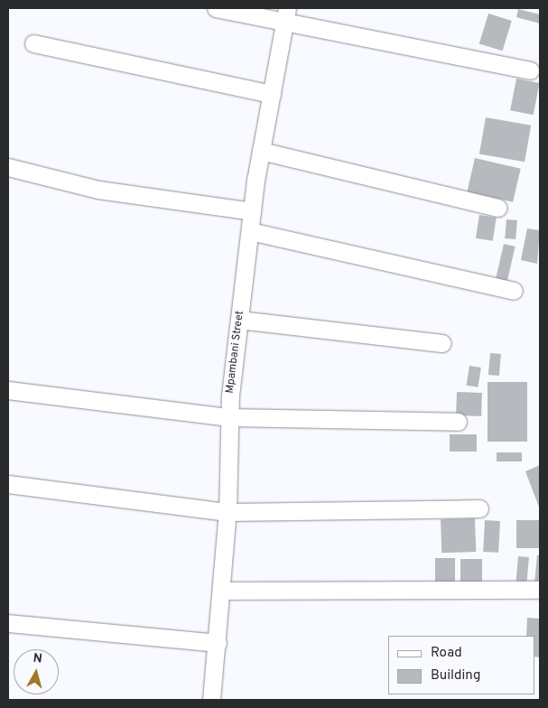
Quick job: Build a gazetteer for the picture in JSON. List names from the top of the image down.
{
  "streets": {
    "street": ["Mpambani Street"]
  },
  "legend": ["Road", "Building"],
  "north": "top"
}
